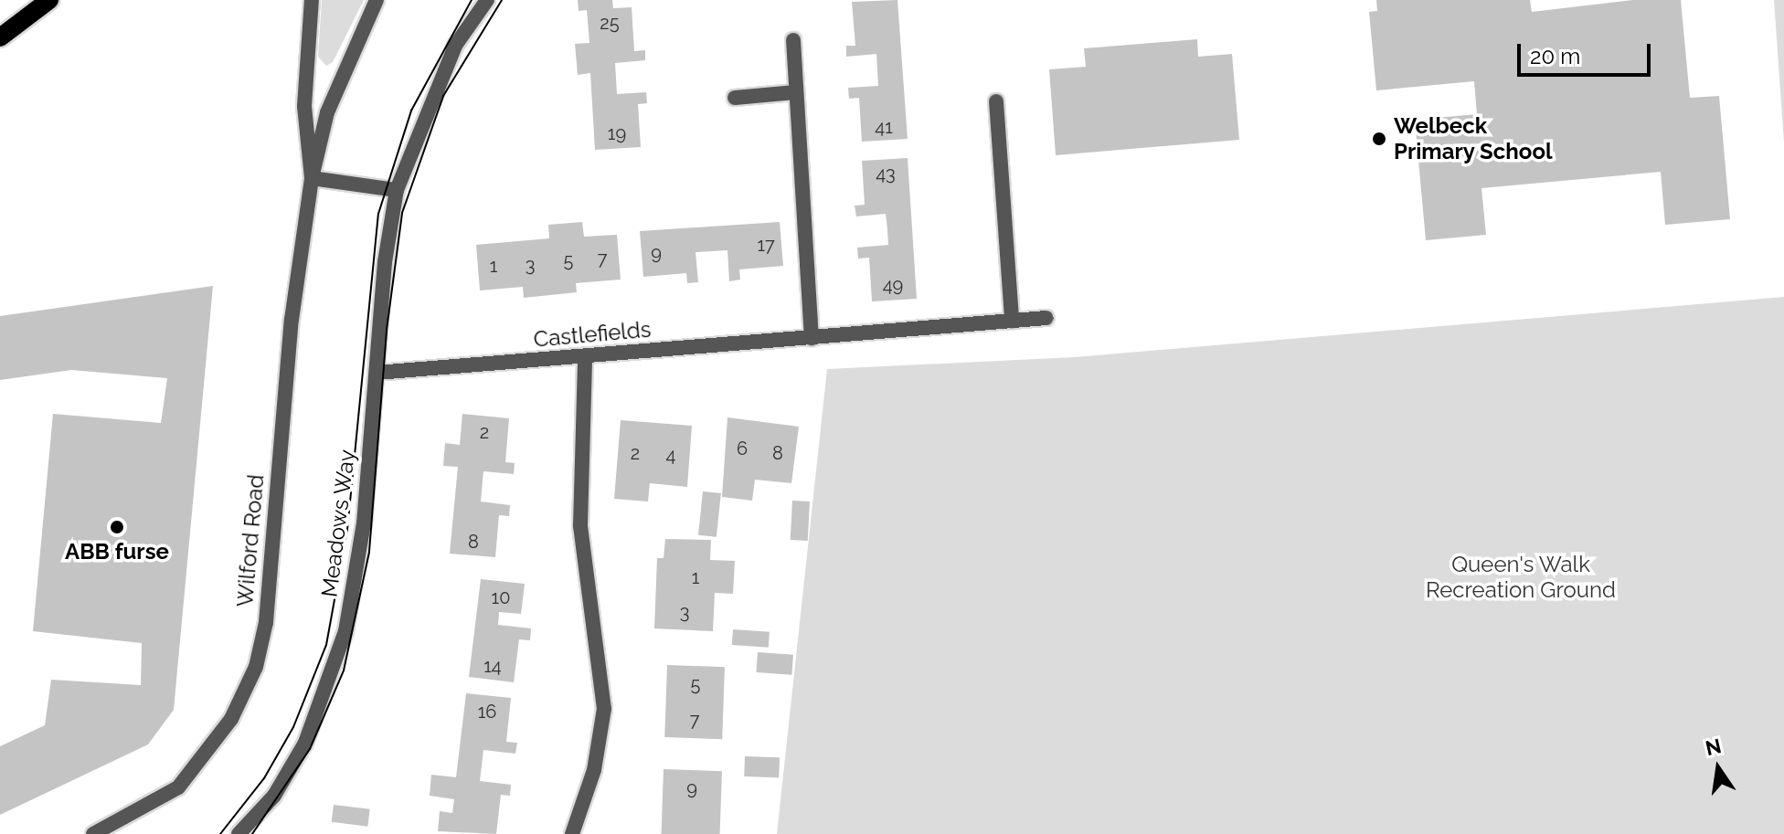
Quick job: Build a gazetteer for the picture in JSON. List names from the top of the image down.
{
  "streets": {
    "street": ["Castlefields", "Meadows Way", "Wilford Road"]
  },
  "crossings": [
    ["Castlefields", "Meadows Way"]
  ],
  "parks": ["Queen's Walk Recreation Ground"],
  "places": ["Welbeck Primary School", "ABB furse"],
  "house_numbers": [
    "25",
    "41",
    "19",
    "43",
    "17",
    "9",
    "7",
    "5",
    "3",
    "1",
    "49",
    "2",
    "6",
    "2",
    "8",
    "4",
    "8",
    "1",
    "10",
    "3",
    "14",
    "5",
    "16",
    "7",
    "9"
  ],
  "scale_bar": "20 m",
  "north": "top"
}
